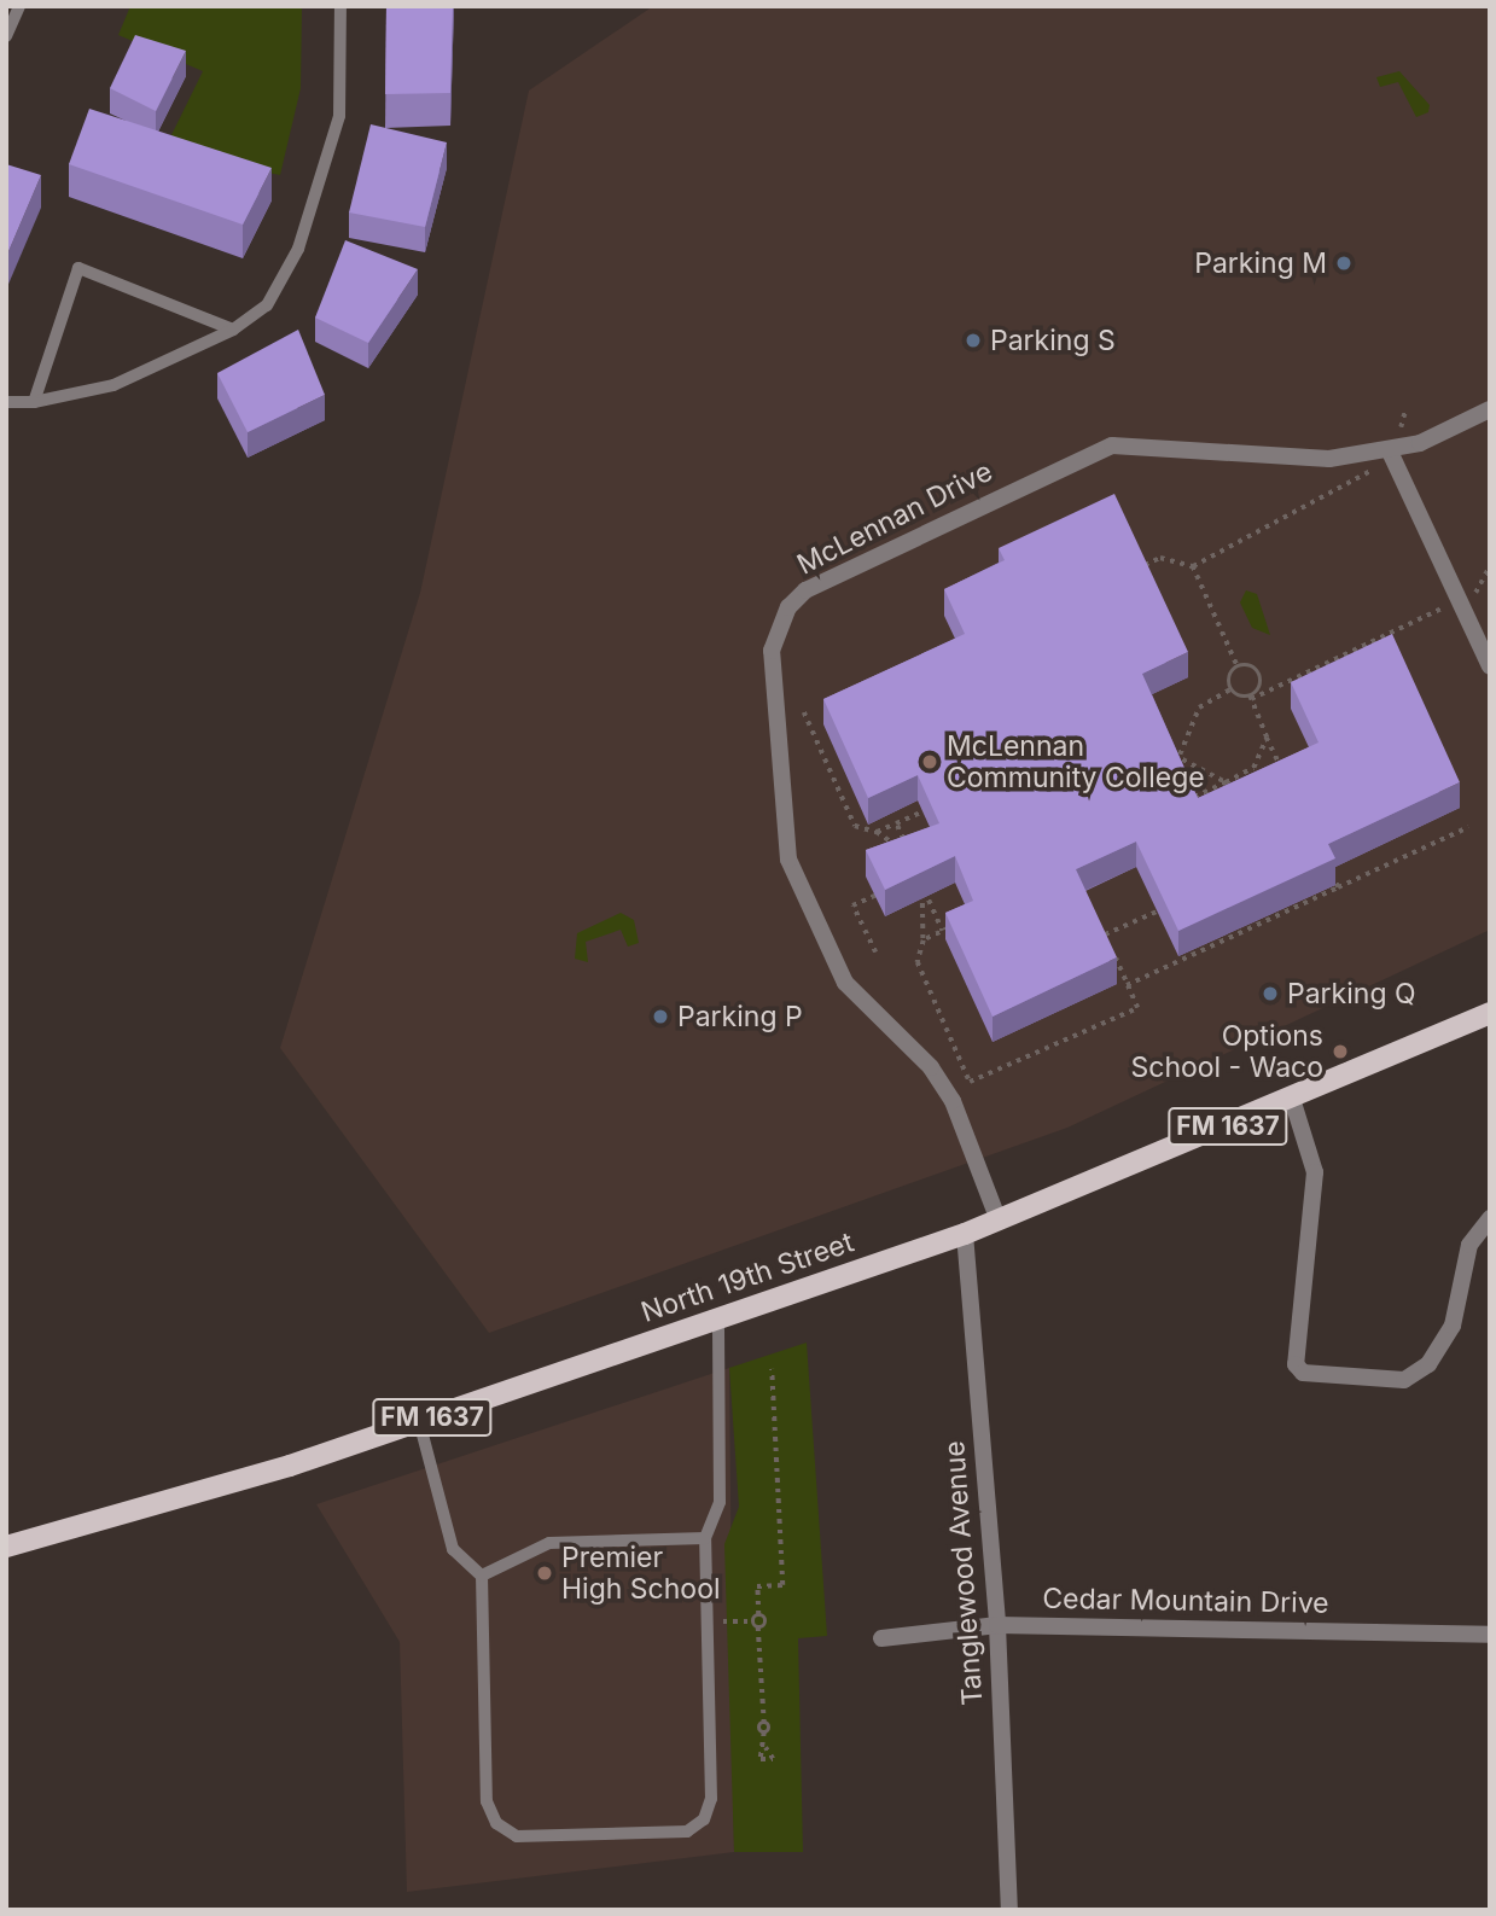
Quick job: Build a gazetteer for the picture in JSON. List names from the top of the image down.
{
  "streets": {
    "main road": ["FM 1637", "North 19th Street"],
    "street": ["McLennan Drive", "Tanglewood Avenue", "Cedar Mountain Drive"]
  },
  "crossings": [
    ["McLennan Drive", "North 19th Street"],
    ["North 19th Street", "Tanglewood Avenue"],
    ["Tanglewood Avenue", "Cedar Mountain Drive"]
  ],
  "places": [
    "Parking M",
    "Parking S",
    "McLennan Community College",
    "Parking Q",
    "Parking P",
    "Options School - Waco",
    "Premier High School"
  ]
}
